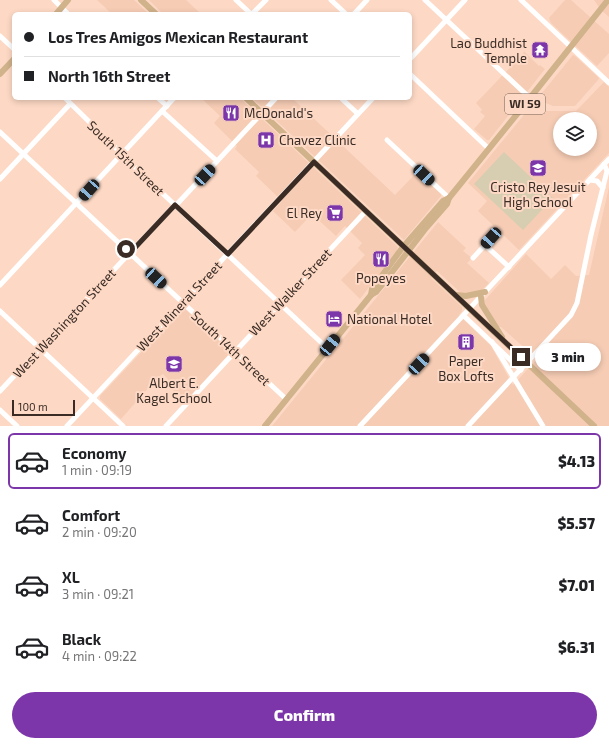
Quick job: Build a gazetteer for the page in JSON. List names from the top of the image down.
{
  "streets": {
    "main road": ["WI 59"],
    "street": [
      "South 15th Street",
      "West Walker Street",
      "West Mineral Street",
      "West Washington Street",
      "South 14th Street"
    ]
  },
  "crossings": [
    ["WI 59", "South 15th Street"],
    ["WI 59", "South 14th Street"],
    ["South 15th Street", "West Walker Street"],
    ["South 15th Street", "West Mineral Street"],
    ["South 15th Street", "West Washington Street"],
    ["West Walker Street", "South 14th Street"],
    ["West Mineral Street", "South 14th Street"],
    ["West Washington Street", "South 14th Street"]
  ],
  "places": {
    "temple": ["Lao Buddhist Temple"],
    "restaurant": ["McDonald's", "Popeyes"],
    "hospital": ["Chavez Clinic"],
    "school or university": ["Cristo Rey Jesuit High School", "Albert E. Kagel School"],
    "supermarket": ["El Rey"],
    "hotel": ["National Hotel"],
    "building": ["Paper Box Lofts"]
  },
  "scale_bar": "100 m",
  "page": {
    "banner": ["Los Tres Amigos Mexican Restaurant", "North 16th Street"],
    "bubble": "3 min",
    "scale": "100 m",
    "list": [
      {
        "name": "Economy",
        "note": "1 min · 09:19",
        "value": "$4.13"
      },
      {
        "name": "Comfort",
        "note": "2 min · 09:20",
        "value": "$5.57"
      },
      {
        "name": "XL",
        "note": "3 min · 09:21",
        "value": "$7.01"
      },
      {
        "name": "Black",
        "note": "4 min · 09:22",
        "value": "$6.31"
      }
    ],
    "buttons": "Confirm"
  }
}
